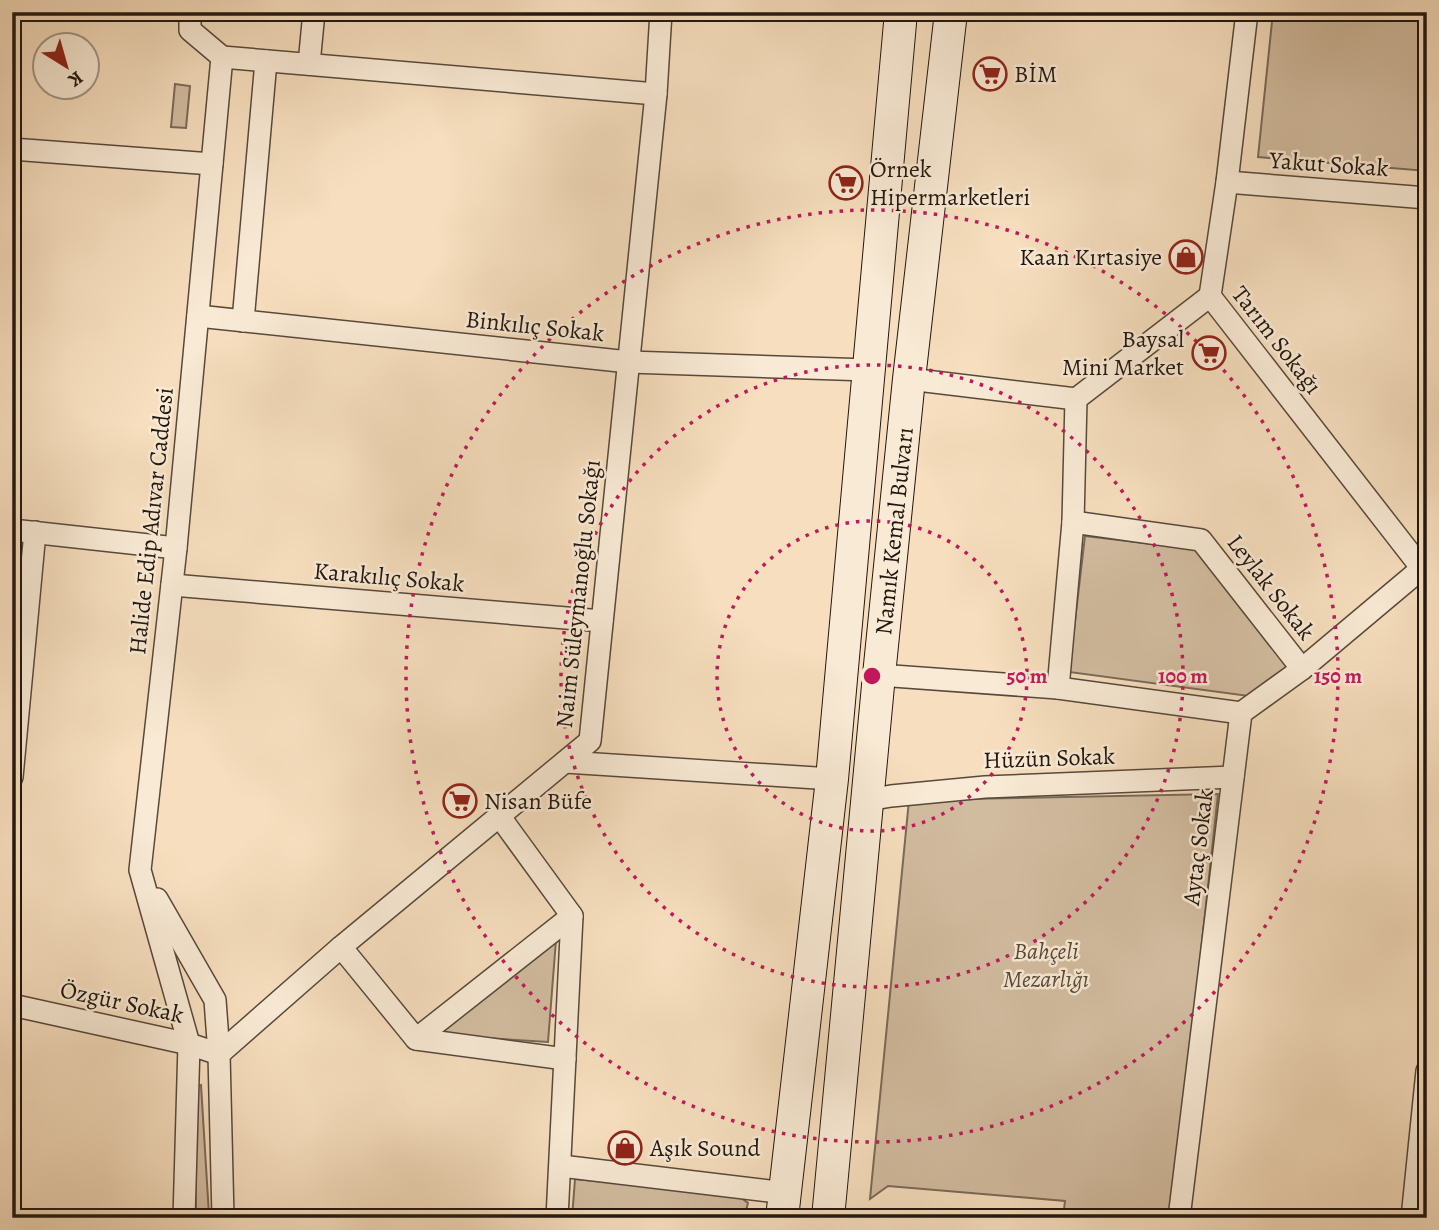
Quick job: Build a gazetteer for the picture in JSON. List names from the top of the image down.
{
  "streets": {
    "main road": ["Namık Kemal Bulvarı"],
    "street": [
      "Yakut Sokak",
      "Binkılıç Sokak",
      "Tarım Sokağı",
      "Halide Edip Adıvar Caddesi",
      "Karakılıç Sokak",
      "Leylak Sokak",
      "Naim Süleymanoğlu Sokağı",
      "Hüzün Sokak",
      "Aytaç Sokak",
      "Özgür Sokak"
    ]
  },
  "crossings": [
    ["Yakut Sokak", "Tarım Sokağı"],
    ["Binkılıç Sokak", "Halide Edip Adıvar Caddesi"],
    ["Binkılıç Sokak", "Namık Kemal Bulvarı"],
    ["Binkılıç Sokak", "Naim Süleymanoğlu Sokağı"],
    ["Halide Edip Adıvar Caddesi", "Karakılıç Sokak"],
    ["Halide Edip Adıvar Caddesi", "Özgür Sokak"],
    ["Namık Kemal Bulvarı", "Hüzün Sokak"],
    ["Karakılıç Sokak", "Naim Süleymanoğlu Sokağı"],
    ["Naim Süleymanoğlu Sokağı", "Özgür Sokak"],
    ["Hüzün Sokak", "Aytaç Sokak"]
  ],
  "parks": ["Bahçeli Mezarlığı"],
  "places": {
    "supermarket": [
      "BİM",
      "Örnek Hipermarketleri",
      "Baysal Mini Market",
      "Nisan Büfe"
    ],
    "shop": ["Kaan Kırtasiye", "Aşık Sound"]
  },
  "north": "bottom right",
  "rings": ["50 m", "100 m", "150 m"]
}
